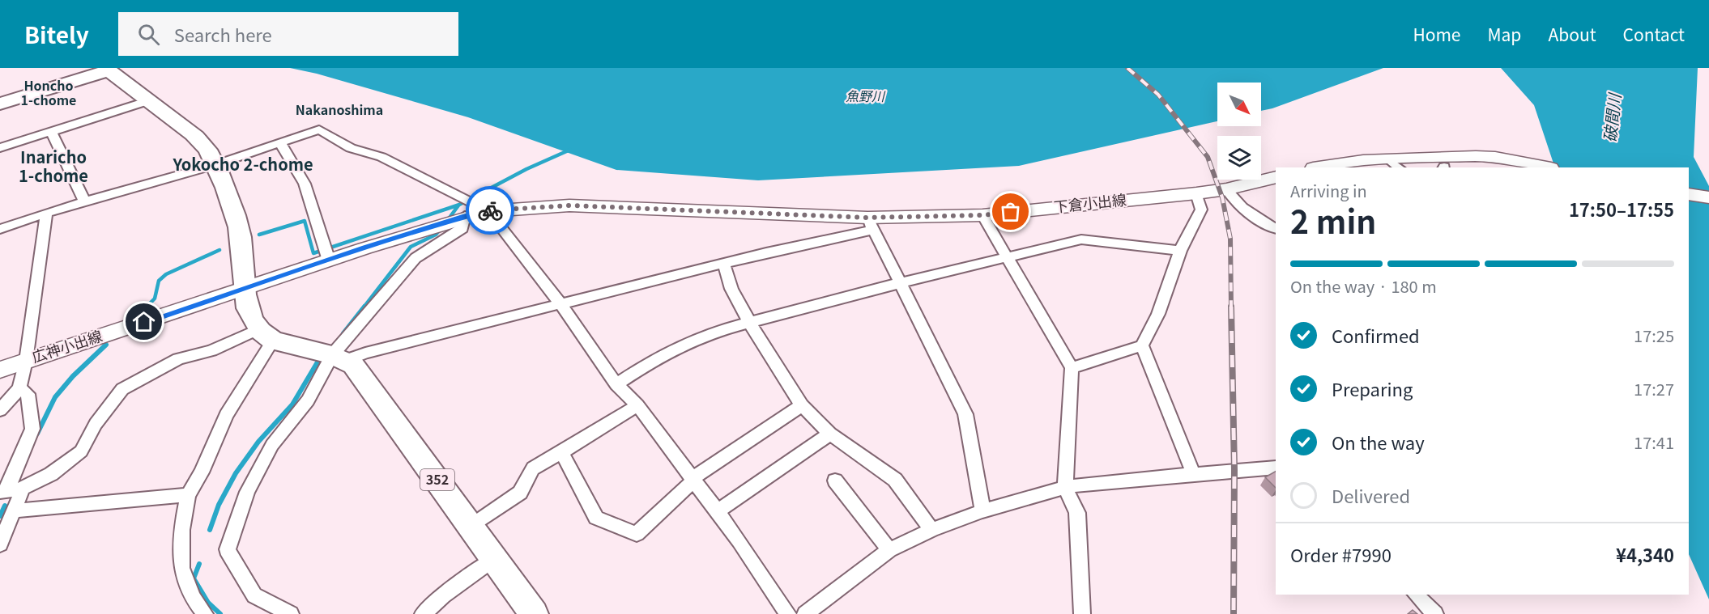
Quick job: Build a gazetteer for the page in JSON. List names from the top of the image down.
{
  "streets": {
    "highway": ["352"],
    "main road": ["下倉小出線", "広神小出線"]
  },
  "crossings": [
    ["下倉小出線", "広神小出線"]
  ],
  "districts": [
    "Honcho 1-chome",
    "Nakanoshima",
    "Inaricho 1-chome",
    "Yokocho 2-chome"
  ],
  "water": ["魚野川", "破間川"],
  "north": "bottom right",
  "page": {
    "header": "Bitely",
    "search": "Search here",
    "nav": [
      "Home",
      "Map",
      "About",
      "Contact"
    ],
    "heading": ["2 min", "Arriving in", "17:50–17:55"],
    "panel": ["Order #7990", "¥4,340"],
    "bar": "On the way · 180 m",
    "list": [
      ["Confirmed", "17:25"],
      ["Preparing", "17:27"],
      ["On the way", "17:41"],
      "Delivered"
    ]
  }
}
